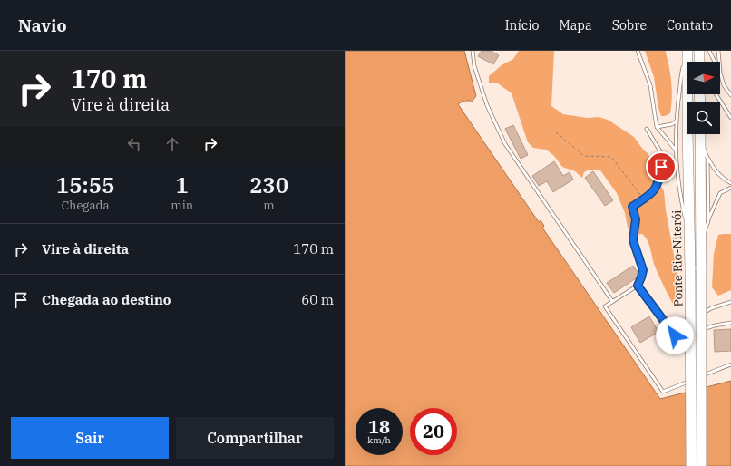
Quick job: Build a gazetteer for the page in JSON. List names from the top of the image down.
{
  "streets": {
    "highway": ["Ponte Rio-Niterói"]
  },
  "north": "right",
  "page": {
    "header": "Navio",
    "nav": [
      "Início",
      "Mapa",
      "Sobre",
      "Contato"
    ],
    "turn": ["170 m", "Vire à direita"],
    "eta": [
      "15:55",
      "Chegada",
      "1",
      "min",
      "230",
      "m"
    ],
    "list": [
      {
        "name": "Vire à direita",
        "value": "170 m"
      },
      {
        "name": "Chegada ao destino",
        "value": "60 m"
      }
    ],
    "speed": "18 km/h",
    "limit": "20",
    "buttons": ["Sair", "Compartilhar"]
  }
}
